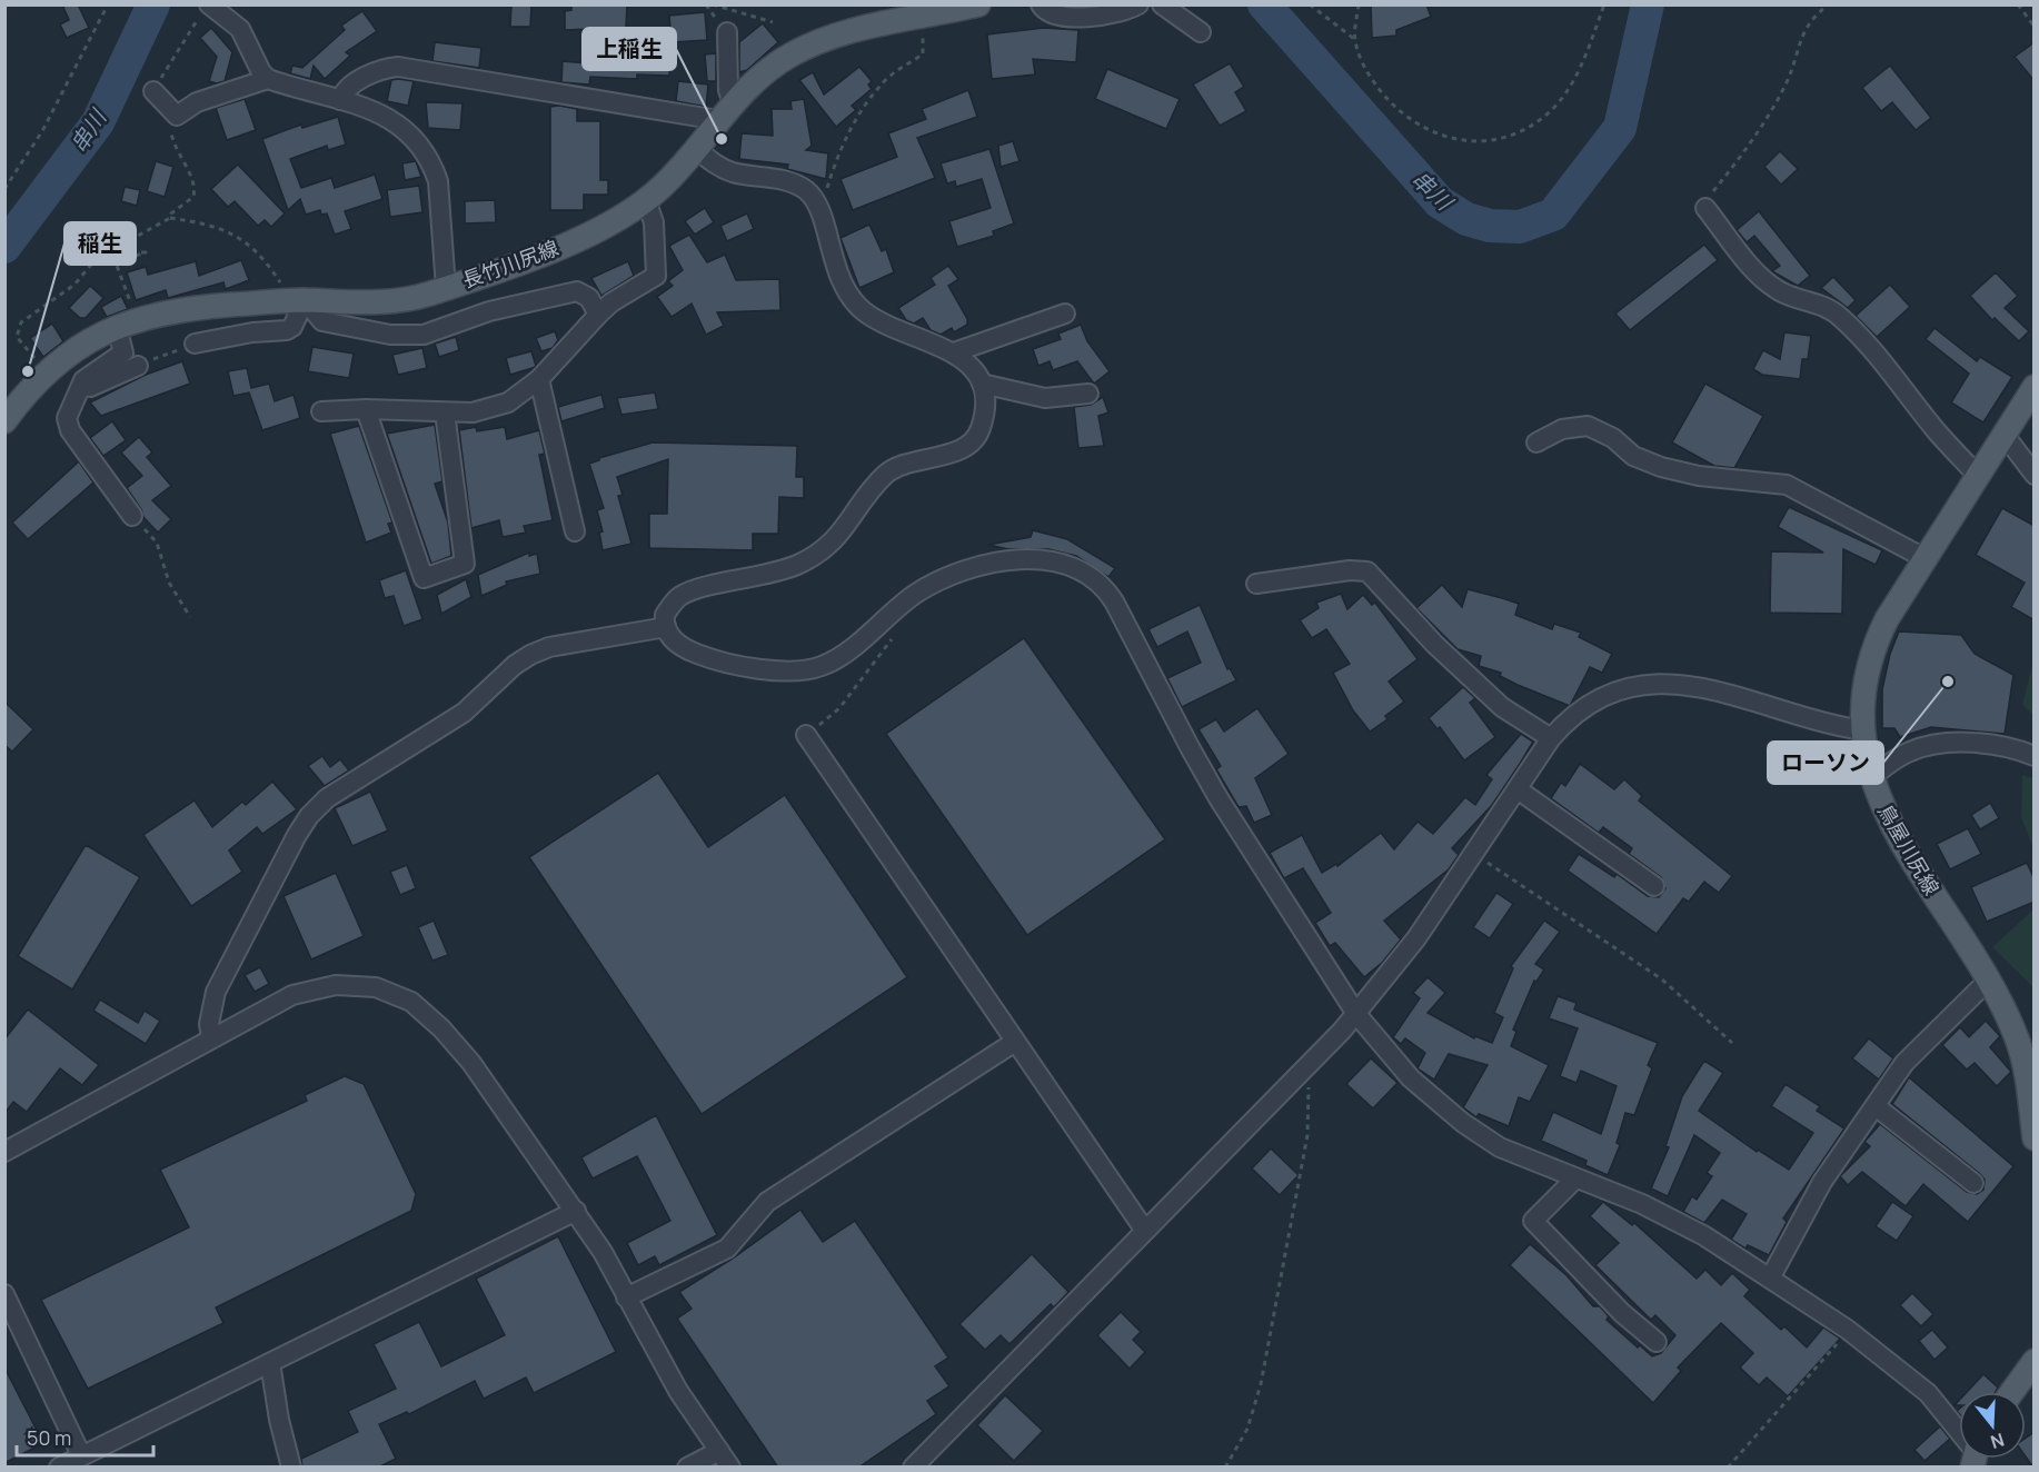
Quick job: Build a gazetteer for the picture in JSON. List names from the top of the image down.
{
  "streets": {
    "main road": ["長竹川尻線", "鳥屋川尻線"]
  },
  "water": ["串川"],
  "places": ["上稲生", "稲生", "ローソン"],
  "scale_bar": "50 m",
  "north": "bottom"
}
